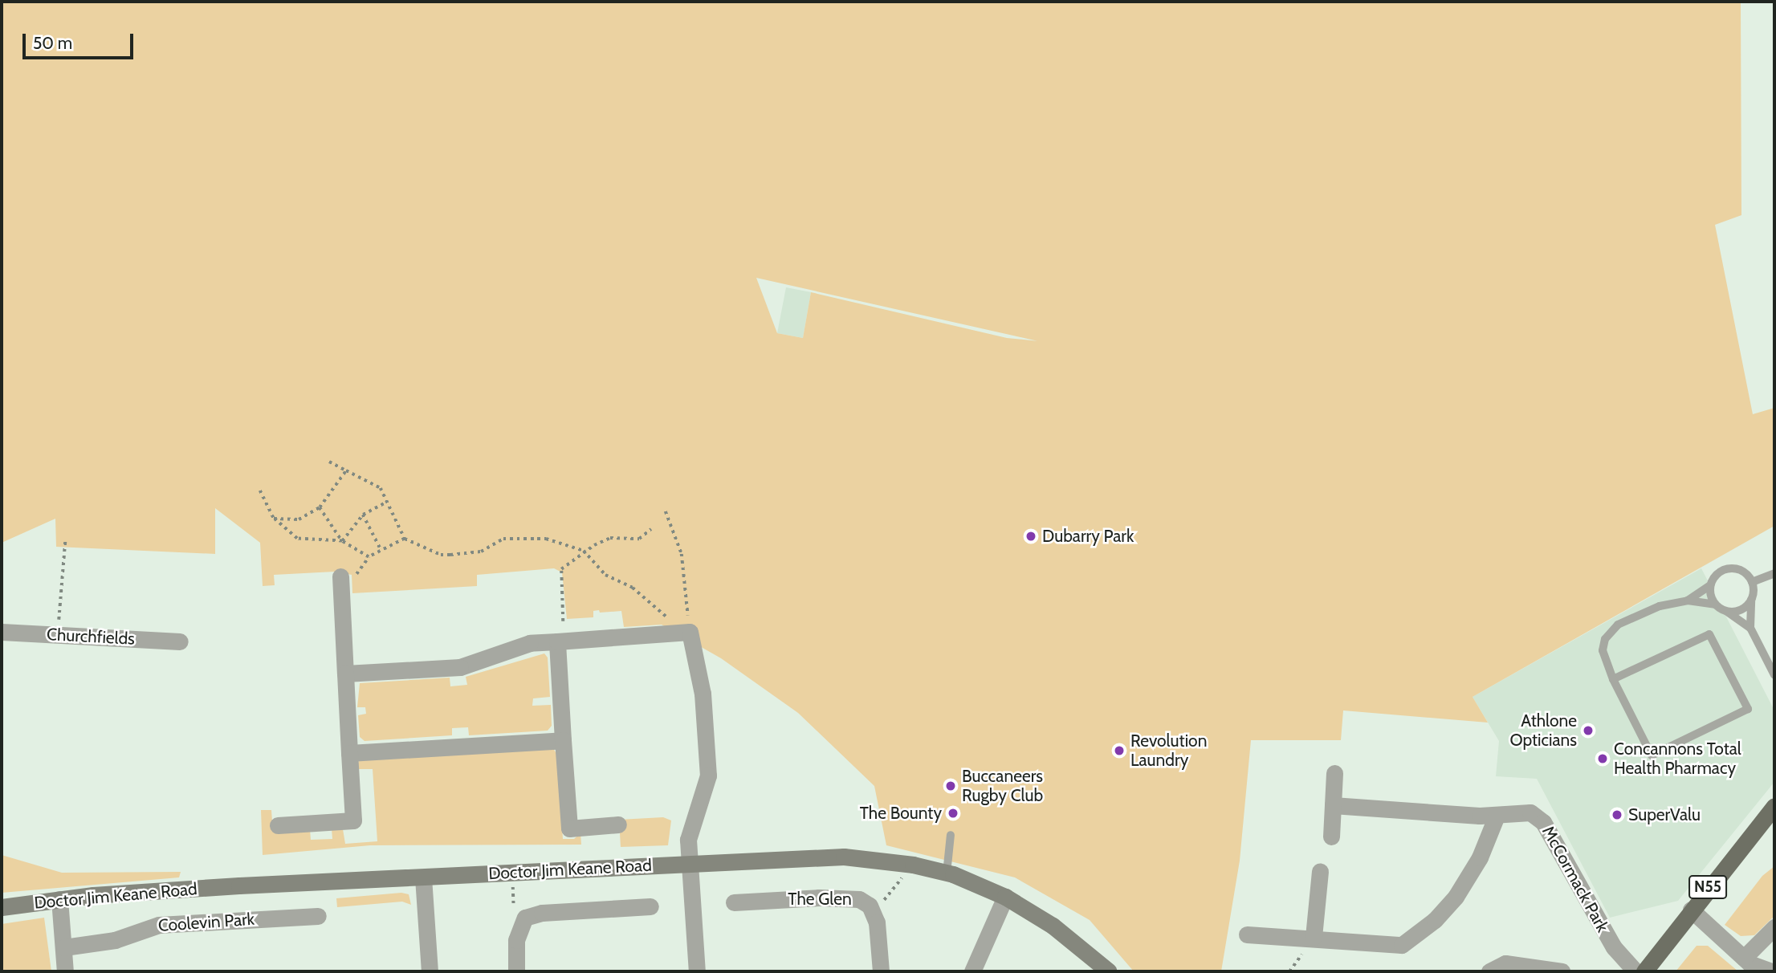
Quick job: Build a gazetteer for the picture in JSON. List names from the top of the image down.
{
  "streets": {
    "main road": ["N55"],
    "street": [
      "Churchfields",
      "Doctor Jim Keane Road",
      "McCormack Park",
      "The Glen",
      "Coolevin Park"
    ]
  },
  "places": [
    "Dubarry Park",
    "Athlone Opticians",
    "Revolution Laundry",
    "Concannons Total Health Pharmacy",
    "Buccaneers Rugby Club",
    "The Bounty",
    "SuperValu"
  ],
  "scale_bar": "50 m"
}
